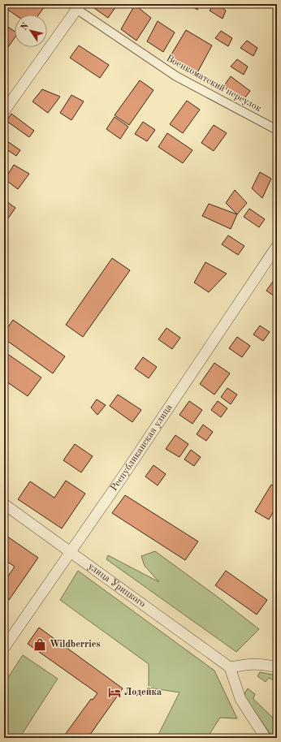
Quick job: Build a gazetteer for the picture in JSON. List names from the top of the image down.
{
  "streets": {
    "street": ["Военкоматский переулок", "Республиканская улица", "улица Урицкого"]
  },
  "crossings": [
    ["Республиканская улица", "улица Урицкого"]
  ],
  "places": {
    "shop": ["Wildberries"],
    "hotel": ["Лодейка"]
  },
  "north": "top left"
}
